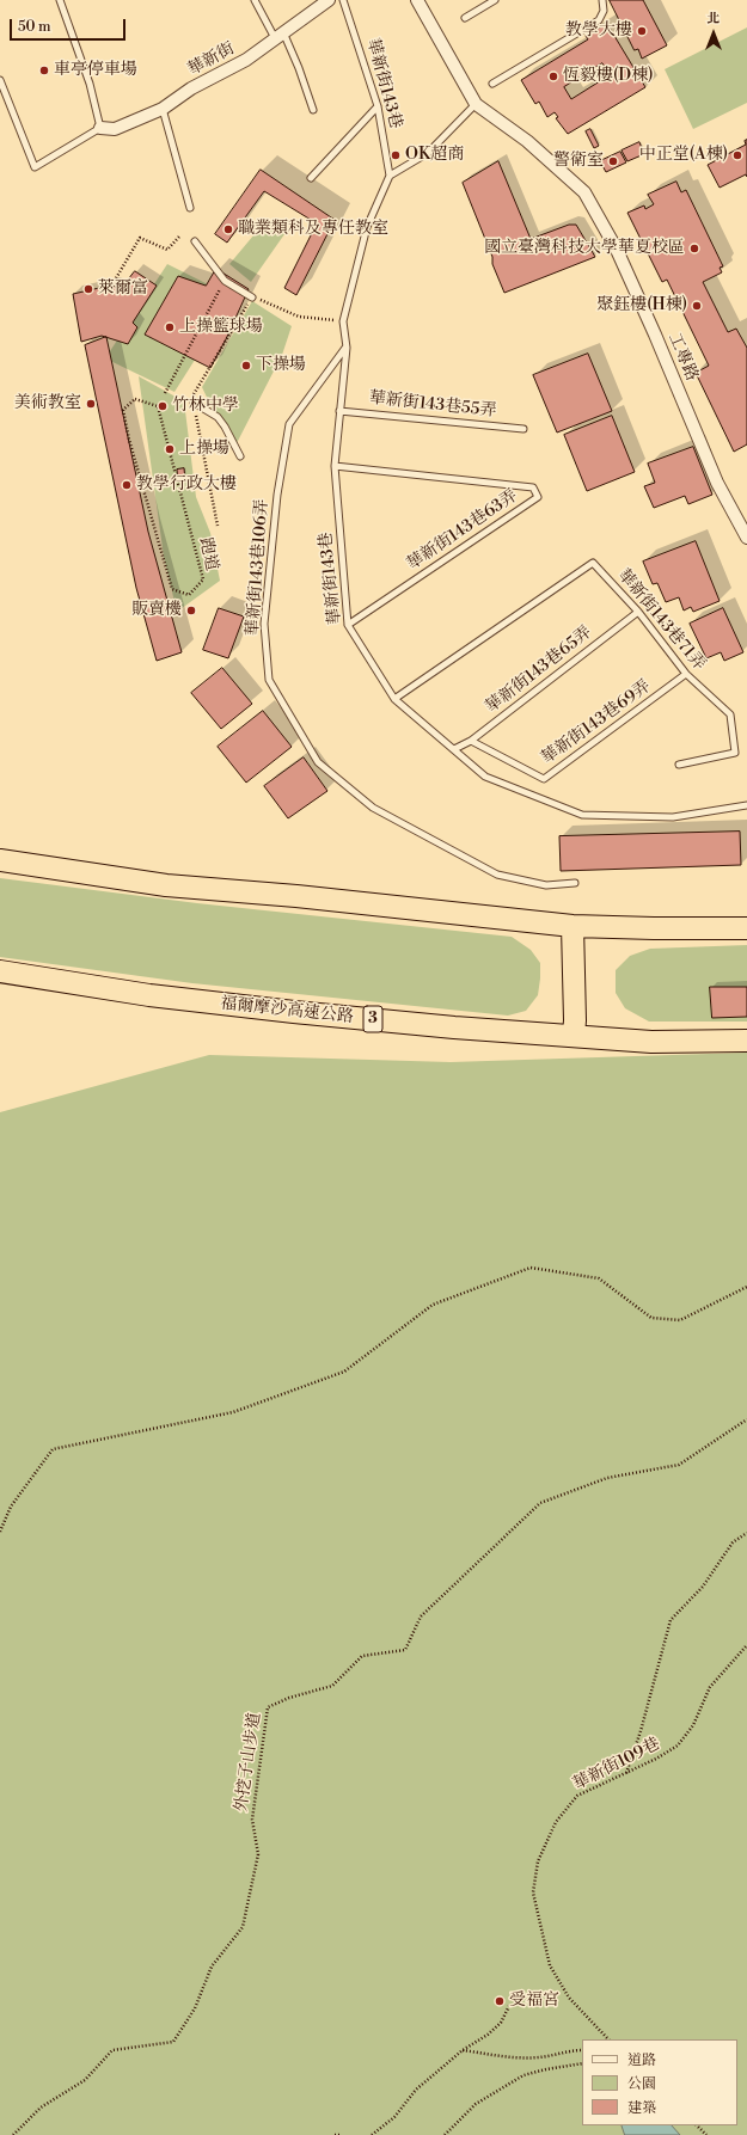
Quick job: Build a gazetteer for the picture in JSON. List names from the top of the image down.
{
  "streets": {
    "highway": ["福爾摩沙高速公路", "3"],
    "street": ["華新街", "工專路"],
    "lane": [
      "華新街143巷",
      "華新街143巷55弄",
      "華新街143巷63弄",
      "華新街143巷106弄",
      "華新街143巷71弄",
      "華新街143巷65弄",
      "華新街143巷69弄"
    ],
    "path": ["跑道", "外挖子山步道", "華新街109巷"]
  },
  "crossings": [
    ["華新街143巷", "華新街143巷55弄"],
    ["華新街143巷", "華新街143巷63弄"],
    ["華新街143巷", "華新街143巷106弄"],
    ["華新街143巷", "華新街143巷71弄"],
    ["華新街143巷", "華新街143巷65弄"],
    ["華新街143巷71弄", "華新街143巷65弄"],
    ["華新街143巷71弄", "華新街143巷69弄"],
    ["華新街143巷65弄", "華新街143巷69弄"]
  ],
  "places": [
    "教學大樓",
    "車亭停車場",
    "恆毅樓(D棟)",
    "OK超商",
    "中正堂(A棟)",
    "警衛室",
    "職業類科及專任教室",
    "國立臺灣科技大學華夏校區",
    "萊爾富",
    "聚鈺樓(H棟)",
    "上操籃球場",
    "下操場",
    "美術教室",
    "竹林中學",
    "上操場",
    "教學行政大樓",
    "販賣機",
    "受福宮"
  ],
  "legend": ["道路", "公園", "建築"],
  "scale_bar": "50 m",
  "north": "top"
}
